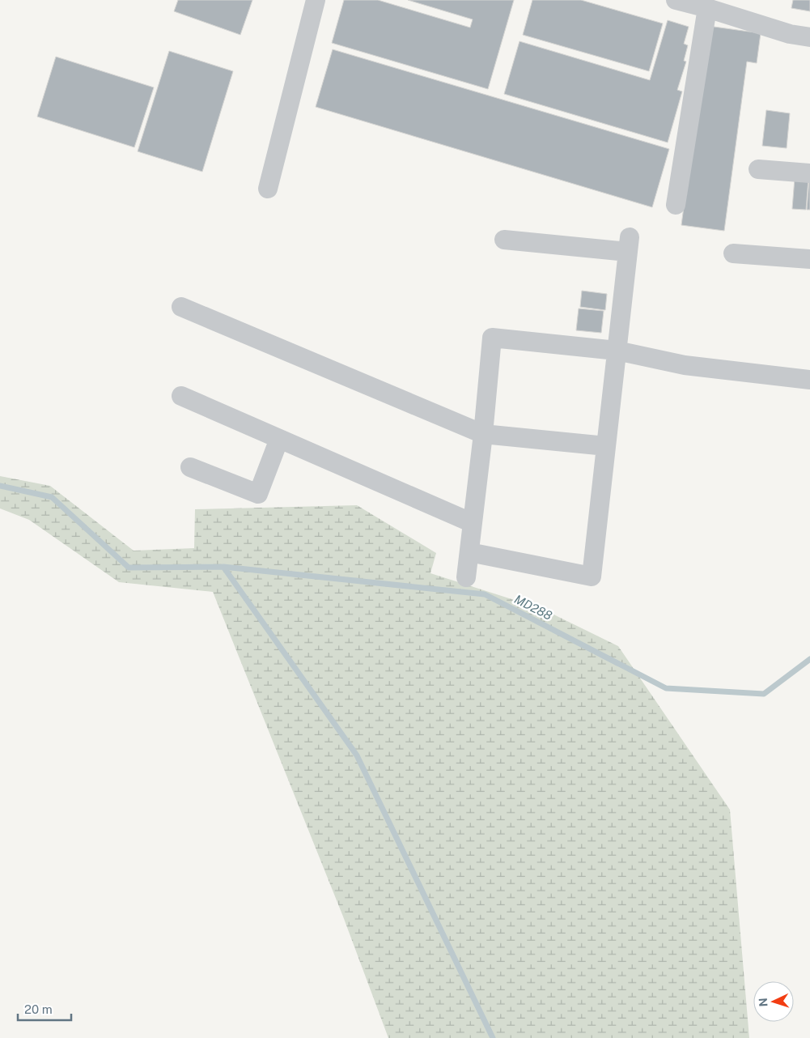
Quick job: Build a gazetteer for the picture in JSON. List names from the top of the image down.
{
  "water": ["MD288"],
  "scale_bar": "20 m",
  "north": "left"
}
